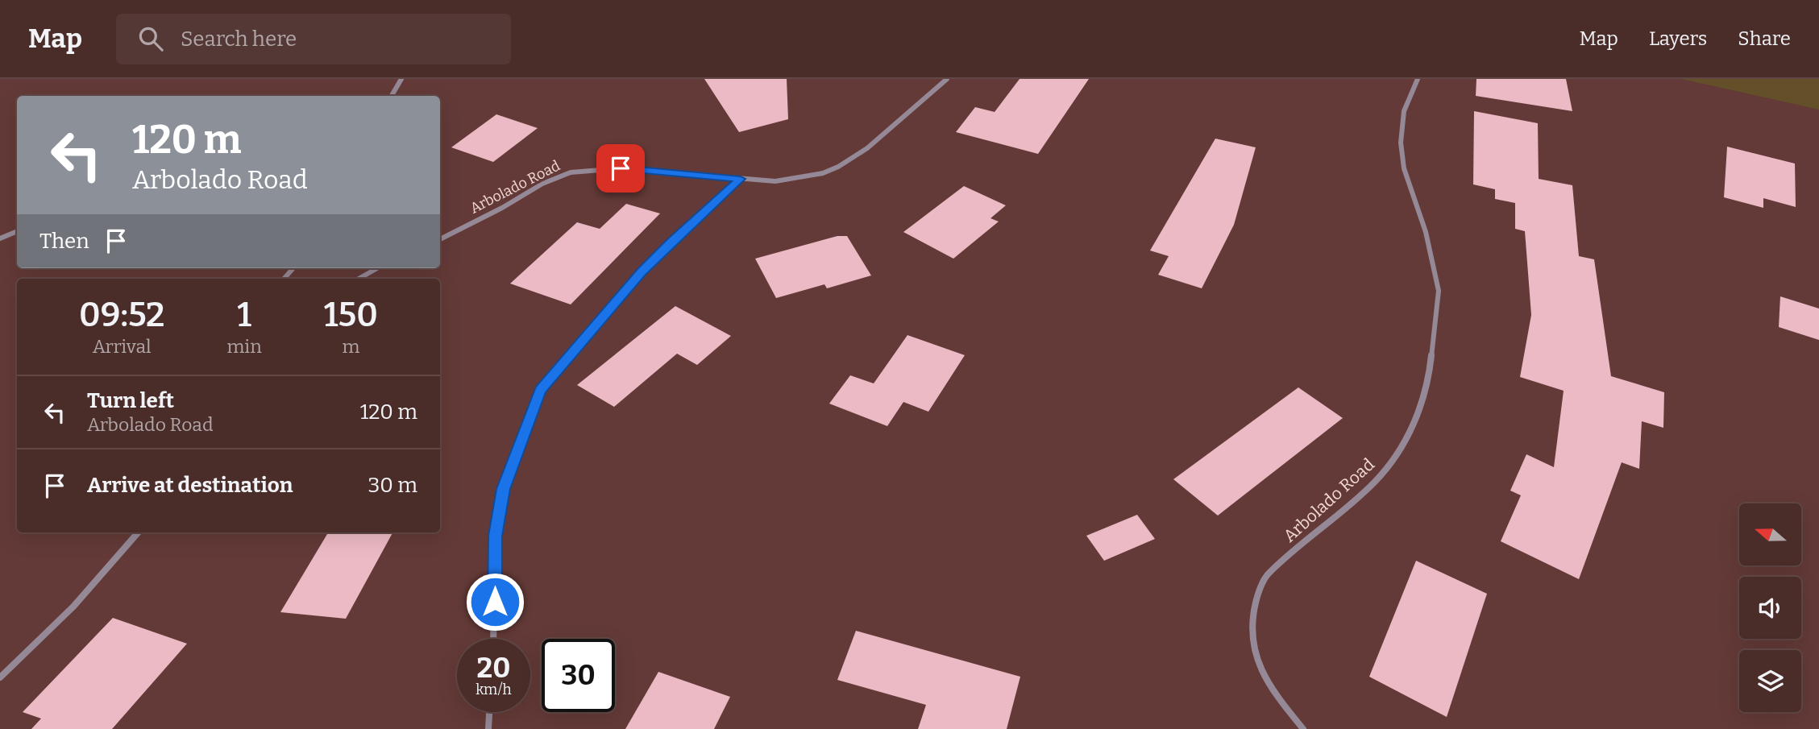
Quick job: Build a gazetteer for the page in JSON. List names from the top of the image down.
{
  "streets": {
    "street": ["Arbolado Road"]
  },
  "north": "left",
  "page": {
    "header": "Map",
    "search": "Search here",
    "nav": ["Map", "Layers", "Share"],
    "turn": ["120 m", "Arbolado Road"],
    "then": "Then",
    "eta": [
      "09:52",
      "Arrival",
      "1",
      "min",
      "150",
      "m"
    ],
    "list": [
      {
        "name": "Turn left",
        "note": "Arbolado Road",
        "value": "120 m"
      },
      {
        "name": "Arrive at destination",
        "value": "30 m"
      }
    ],
    "speed": "20 km/h",
    "limit": "30"
  }
}
